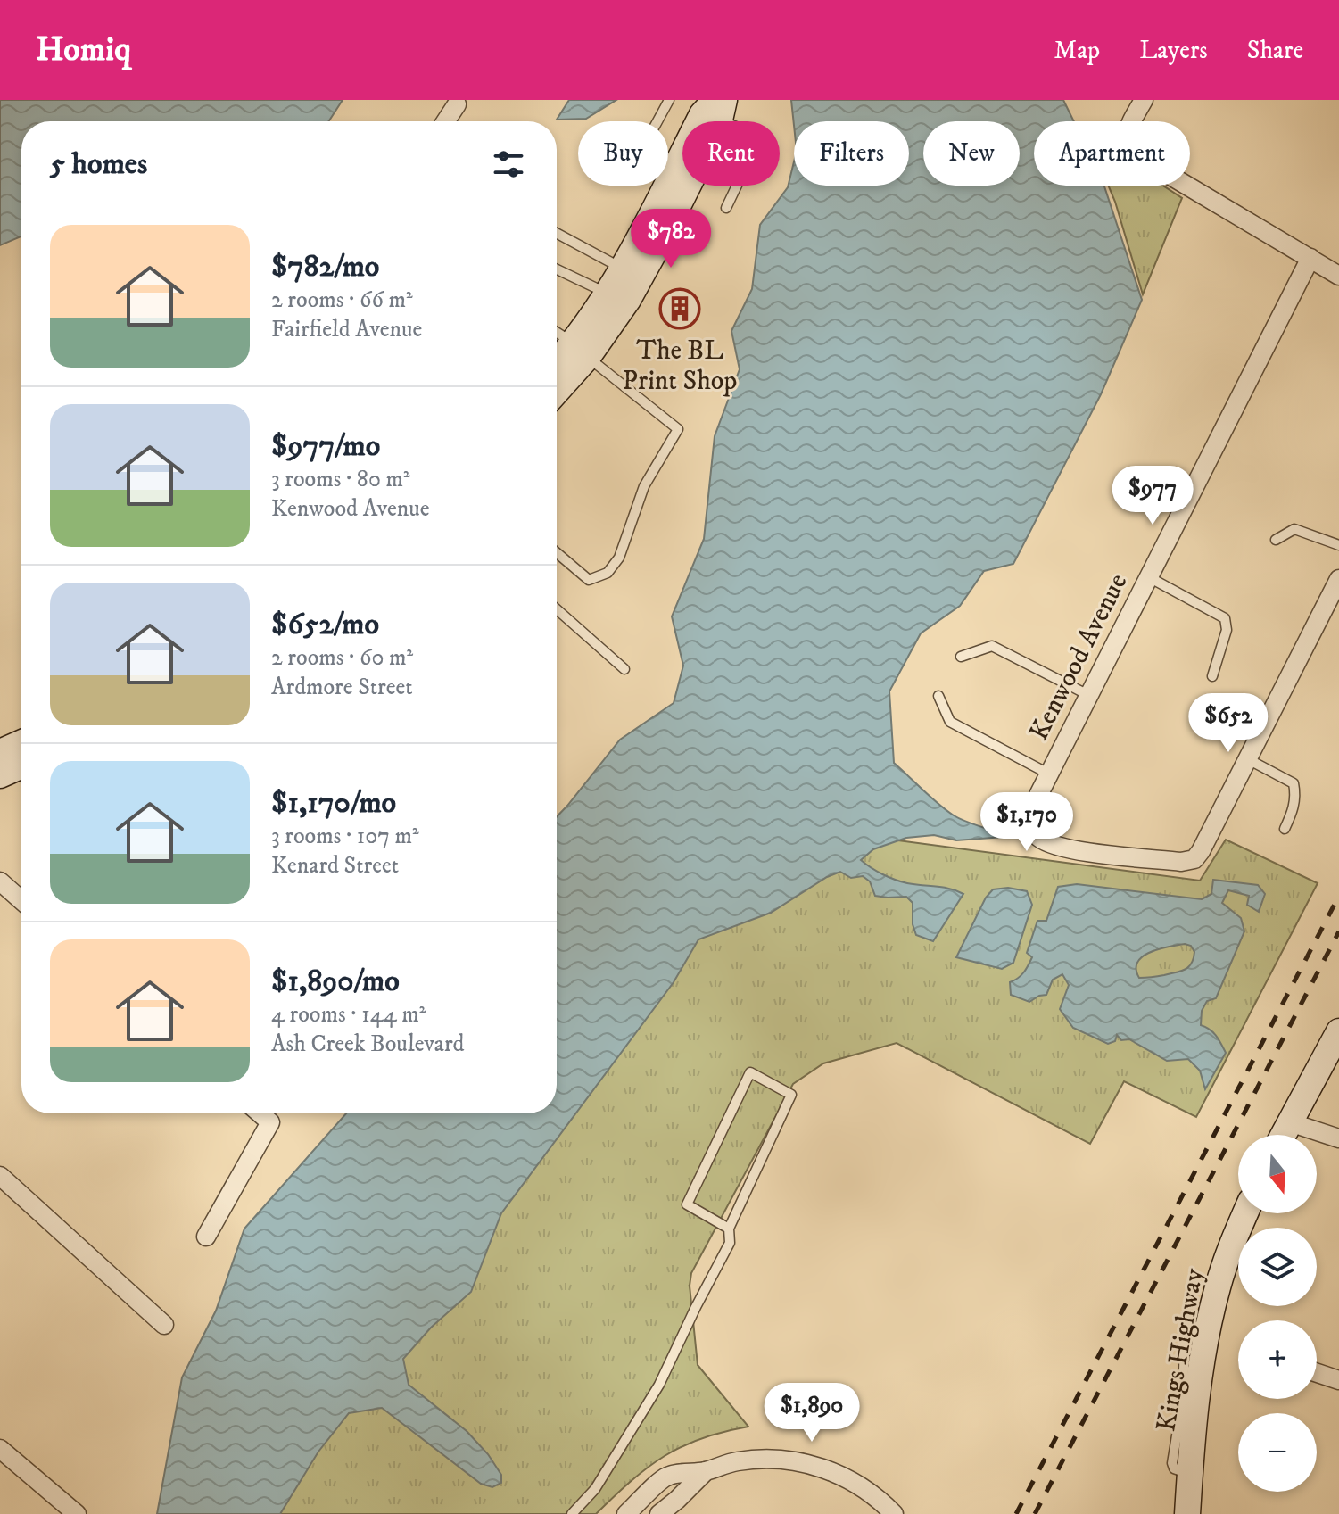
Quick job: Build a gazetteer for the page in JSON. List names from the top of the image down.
{
  "streets": {
    "main road": ["Kings Highway"],
    "street": ["Kenwood Avenue"]
  },
  "places": {
    "building": ["The BL Print Shop"]
  },
  "north": "bottom",
  "page": {
    "header": "Homiq",
    "nav": ["Map", "Layers", "Share"],
    "chip": [
      "Buy",
      "Rent",
      "Filters",
      "New",
      "Apartment"
    ],
    "heading": "5 homes",
    "list": [
      {
        "name": "$782/mo",
        "note": "2 rooms · 66 m² · Fairfield Avenue"
      },
      {
        "name": "$977/mo",
        "note": "3 rooms · 80 m² · Kenwood Avenue"
      },
      {
        "name": "$652/mo",
        "note": "2 rooms · 60 m² · Ardmore Street"
      },
      {
        "name": "$1,170/mo",
        "note": "3 rooms · 107 m² · Kenard Street"
      },
      {
        "name": "$1,890/mo",
        "note": "4 rooms · 144 m² · Ash Creek Boulevard"
      }
    ],
    "price": [
      "$782",
      "$977",
      "$652",
      "$1,170",
      "$1,890"
    ],
    "map_buttons": ["+", "−"]
  }
}
